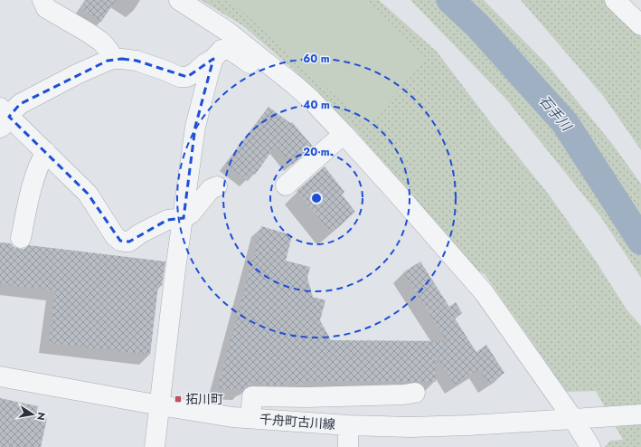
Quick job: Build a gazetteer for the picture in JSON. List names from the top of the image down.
{
  "streets": {
    "street": ["千舟町古川線"]
  },
  "water": ["石手川"],
  "places": {
    "transit": ["拓川町"]
  },
  "north": "right",
  "rings": ["60 m", "40 m", "20 m"]
}
